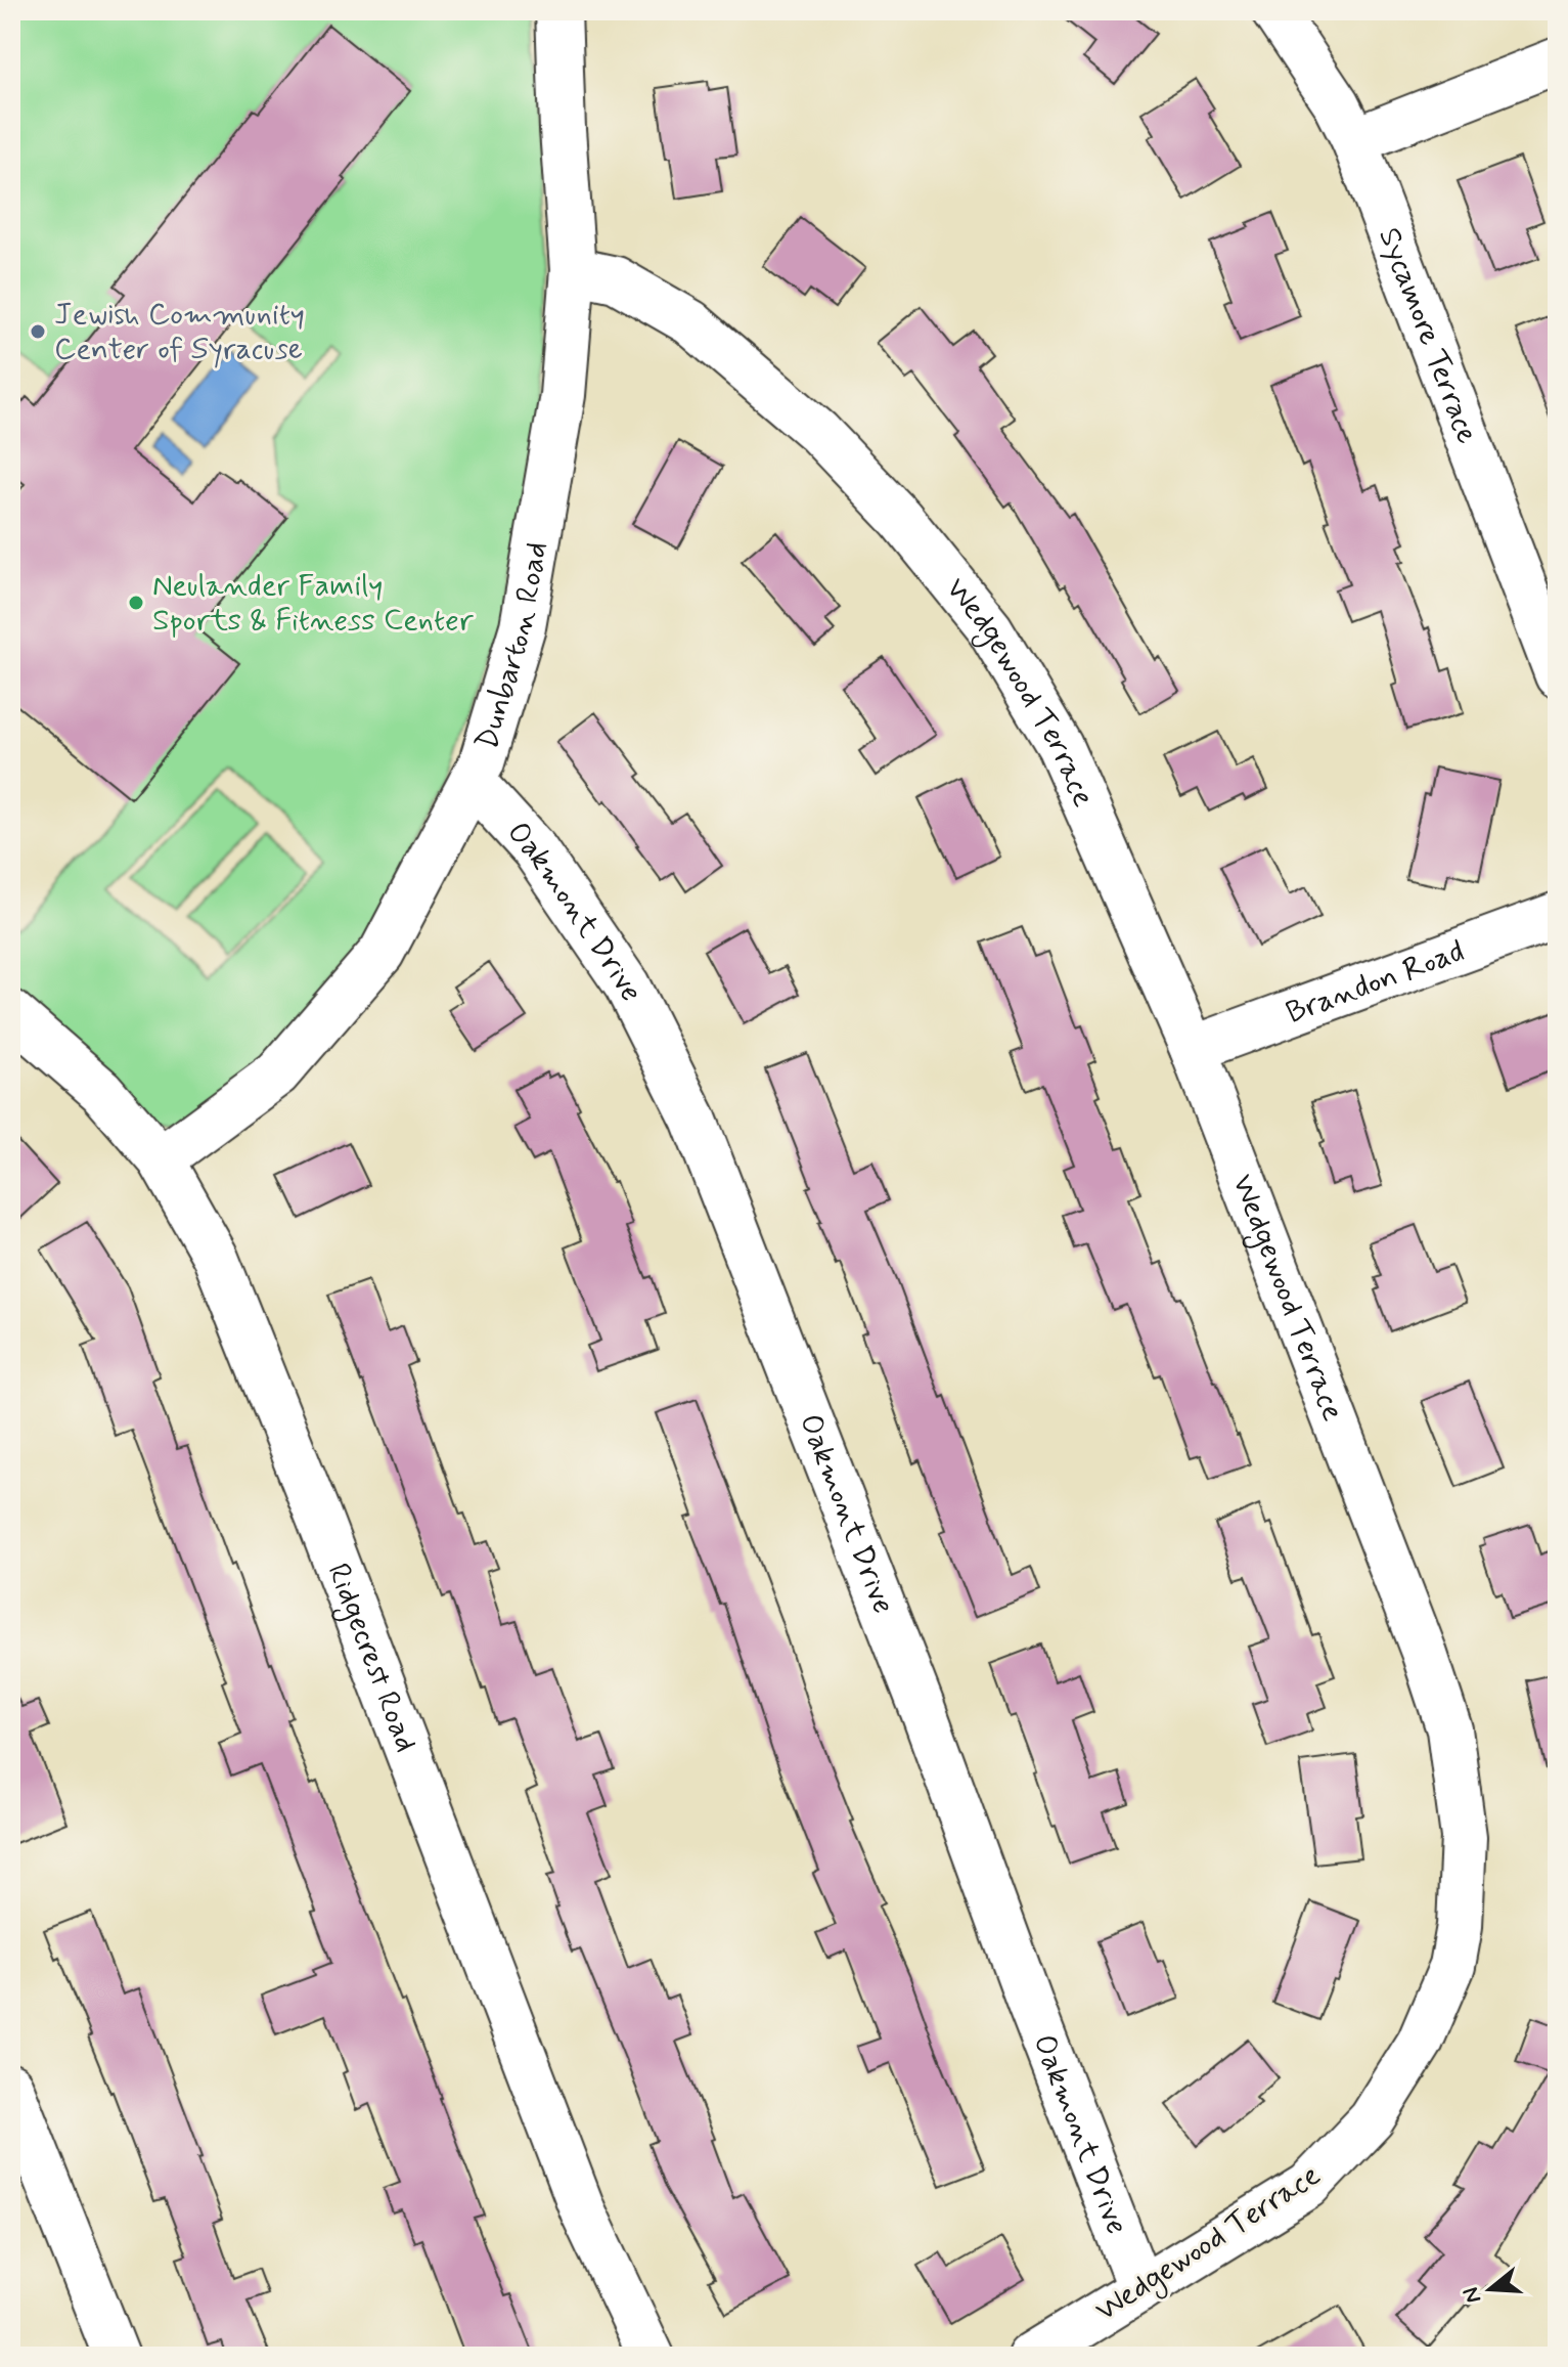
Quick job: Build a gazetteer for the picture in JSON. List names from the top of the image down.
{
  "streets": {
    "street": [
      "Sycamore Terrace",
      "Dunbarton Road",
      "Wedgewood Terrace",
      "Oakmont Drive",
      "Brandon Road",
      "Ridgecrest Road"
    ]
  },
  "crossings": [
    ["Dunbarton Road", "Wedgewood Terrace"],
    ["Dunbarton Road", "Oakmont Drive"],
    ["Dunbarton Road", "Ridgecrest Road"],
    ["Wedgewood Terrace", "Oakmont Drive"],
    ["Wedgewood Terrace", "Brandon Road"]
  ],
  "places": ["Jewish Community Center of Syracuse", "Neulander Family Sports & Fitness Center"],
  "north": "left"
}
